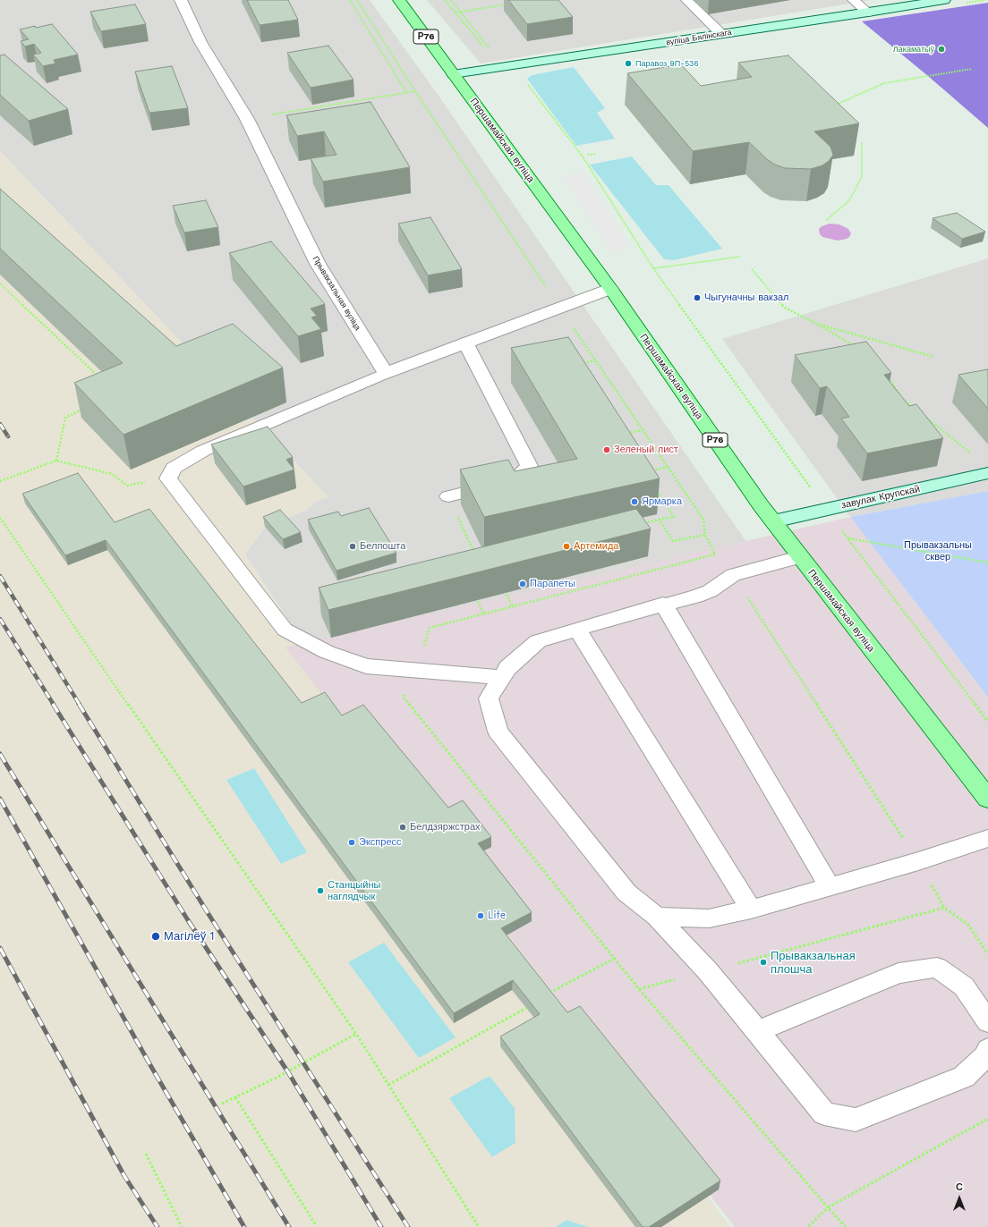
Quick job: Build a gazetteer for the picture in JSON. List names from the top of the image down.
{
  "streets": {
    "main road": [
      "Р76",
      "вуліца Бялінскага",
      "Першамайская вуліца",
      "завулак Крупскай"
    ],
    "street": ["Прывакзальная вуліца"]
  },
  "crossings": [
    ["вуліца Бялінскага", "Першамайская вуліца"],
    ["Першамайская вуліца", "завулак Крупскай"]
  ],
  "parks": ["Прывакзальны сквер"],
  "places": [
    "Лакаматыў",
    "Паравоз 9П-536",
    "Чыгуначны вакзал",
    "Зеленый лист",
    "Ярмарка",
    "Белпошта",
    "Артемида",
    "Парапеты",
    "Белдзяржстрах",
    "Экспресс",
    "Станцыйны наглядчык",
    "Life",
    "Магілёў 1",
    "Прывакзальная плошча"
  ],
  "north": "top"
}
